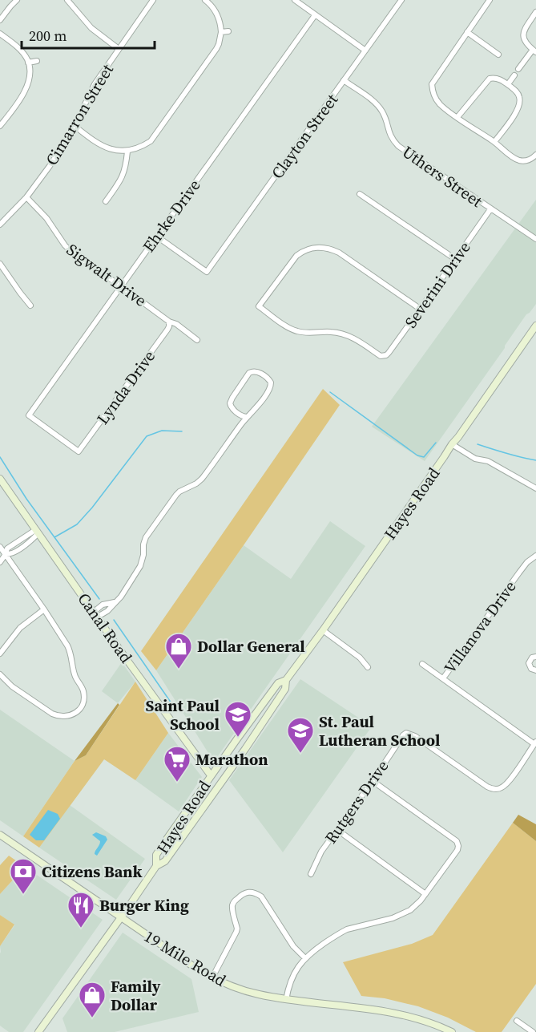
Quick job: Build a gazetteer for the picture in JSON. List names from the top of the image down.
{
  "streets": {
    "street": [
      "Cimarron Street",
      "Clayton Street",
      "Uthers Street",
      "Ehrke Drive",
      "Sigwalt Drive",
      "Severini Drive",
      "Lynda Drive",
      "Hayes Road",
      "Villanova Drive",
      "Canal Road",
      "Rutgers Drive",
      "19 Mile Road"
    ]
  },
  "crossings": [
    ["Cimarron Street", "Sigwalt Drive"],
    ["Clayton Street", "Uthers Street"],
    ["Clayton Street", "Ehrke Drive"],
    ["Uthers Street", "Severini Drive"],
    ["Ehrke Drive", "Sigwalt Drive"],
    ["Ehrke Drive", "Lynda Drive"],
    ["Sigwalt Drive", "Lynda Drive"],
    ["Hayes Road", "Canal Road"],
    ["Hayes Road", "19 Mile Road"]
  ],
  "places": {
    "shop": ["Dollar General", "Family Dollar"],
    "school or university": ["Saint Paul School", "St. Paul Lutheran School"],
    "supermarket": ["Marathon"],
    "bank": ["Citizens Bank"],
    "restaurant": ["Burger King"]
  },
  "scale_bar": "200 m"
}
